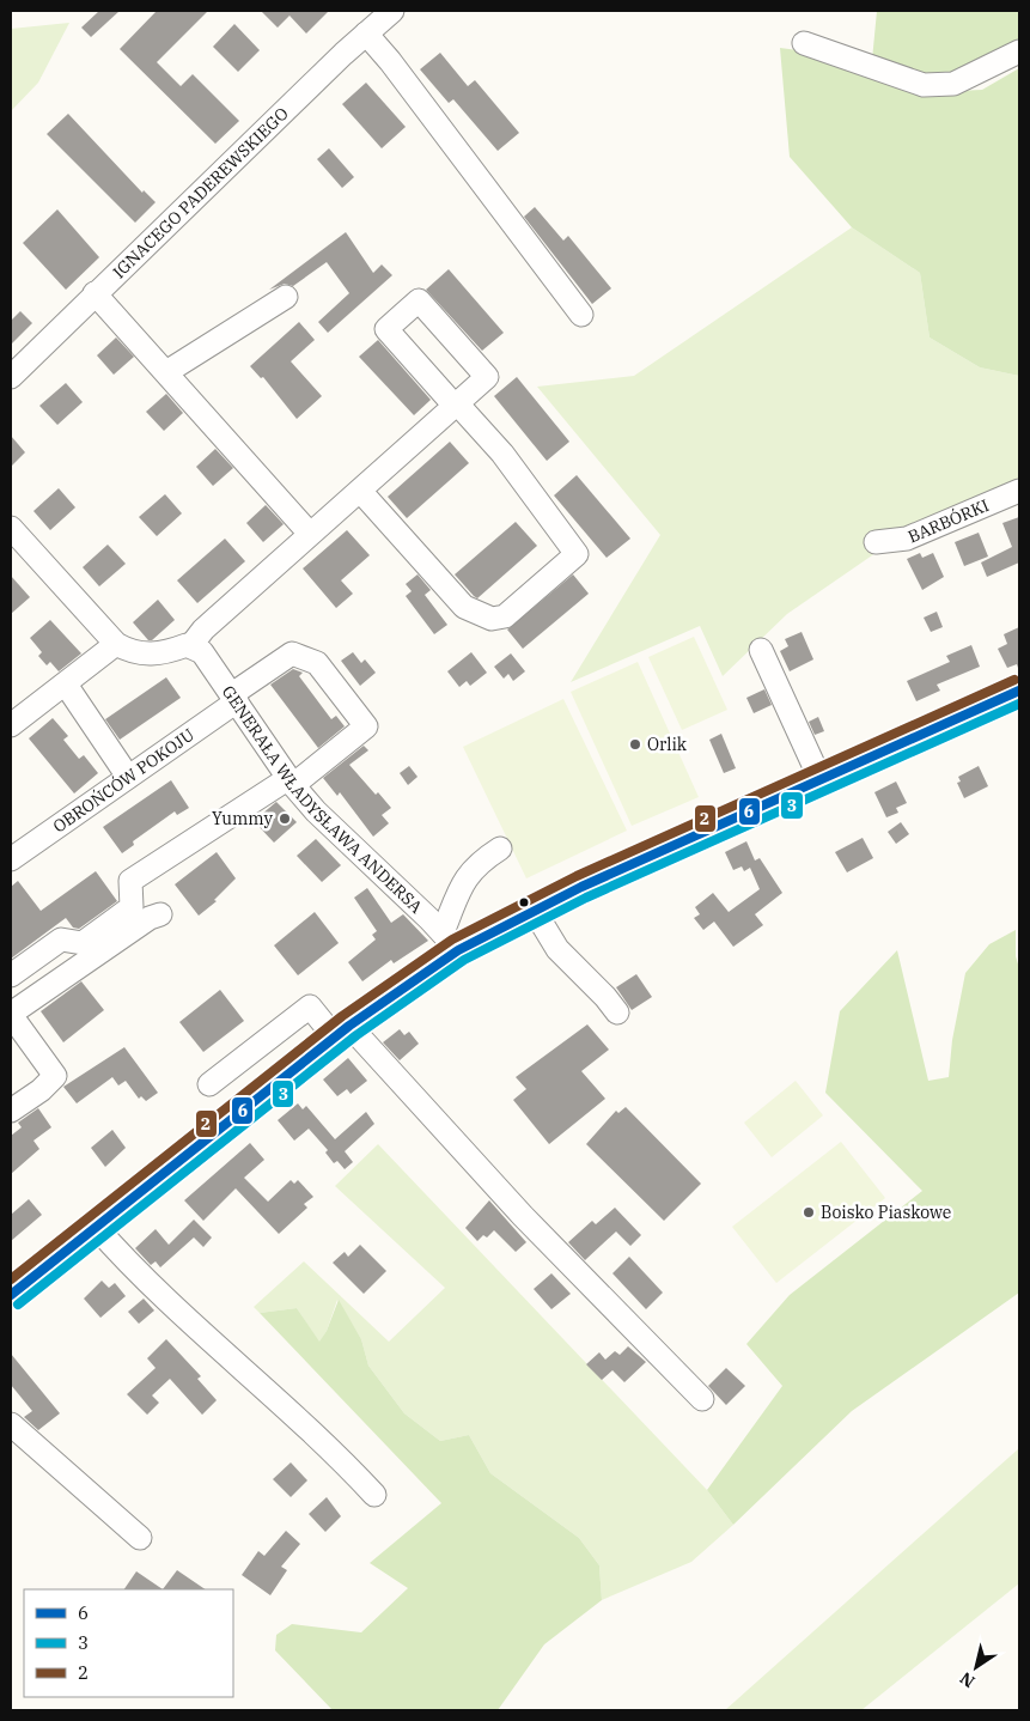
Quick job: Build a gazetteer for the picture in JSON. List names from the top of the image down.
{
  "streets": {
    "street": [
      "IGNACEGO PADEREWSKIEGO",
      "BARBÓRKI",
      "OBROŃCÓW POKOJU",
      "GENERAŁA WŁADYSŁAWA ANDERSA"
    ]
  },
  "crossings": [
    ["OBROŃCÓW POKOJU", "GENERAŁA WŁADYSŁAWA ANDERSA"]
  ],
  "places": ["Orlik", "Yummy", "Boisko Piaskowe"],
  "lines": ["transit line 2", "transit line 6", "transit line 3"],
  "legend": ["6", "3", "2"],
  "north": "bottom left"
}
